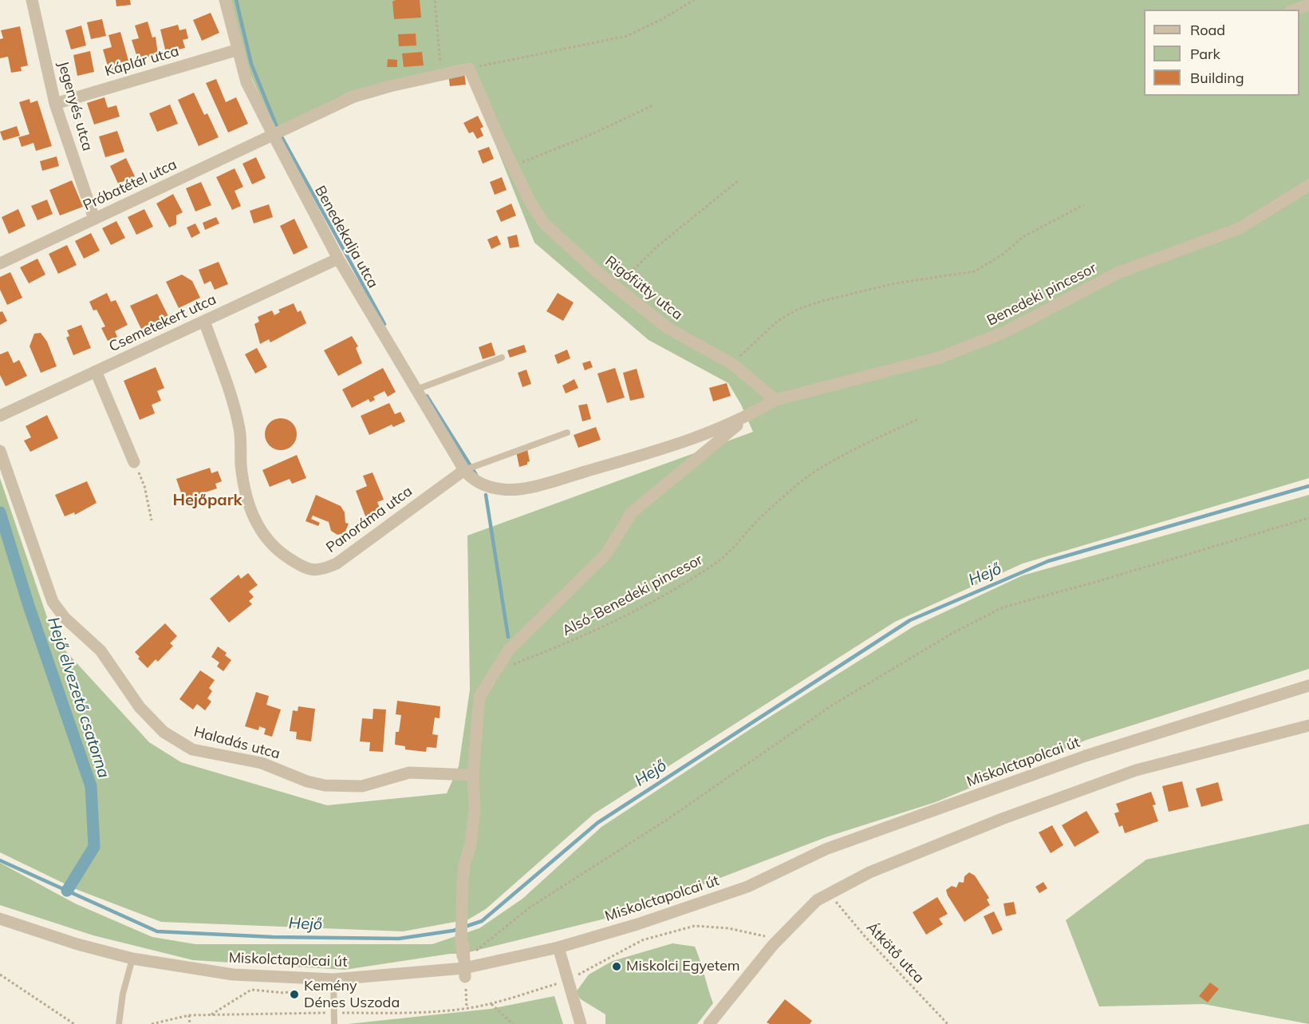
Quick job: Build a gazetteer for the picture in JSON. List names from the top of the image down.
{
  "streets": {
    "street": [
      "Káplár utca",
      "Jegenyés utca",
      "Próbatétel utca",
      "Benedekalja utca",
      "Rigófütty utca",
      "Benedeki pincesor",
      "Csemetekert utca",
      "Panoráma utca",
      "Haladás utca",
      "Miskolctapolcai út"
    ],
    "path": ["Alsó-Benedeki pincesor", "Átkötő utca"]
  },
  "crossings": [
    ["Káplár utca", "Jegenyés utca"],
    ["Káplár utca", "Benedekalja utca"],
    ["Jegenyés utca", "Próbatétel utca"],
    ["Próbatétel utca", "Benedekalja utca"],
    ["Benedekalja utca", "Csemetekert utca"],
    ["Benedekalja utca", "Panoráma utca"],
    ["Rigófütty utca", "Benedeki pincesor"],
    ["Csemetekert utca", "Panoráma utca"]
  ],
  "districts": ["Hejőpark"],
  "water": ["Hejő", "Hejő elvezető csatorna"],
  "places": ["Miskolci Egyetem", "Kemény Dénes Uszoda"],
  "legend": ["Road", "Park", "Building"]
}
